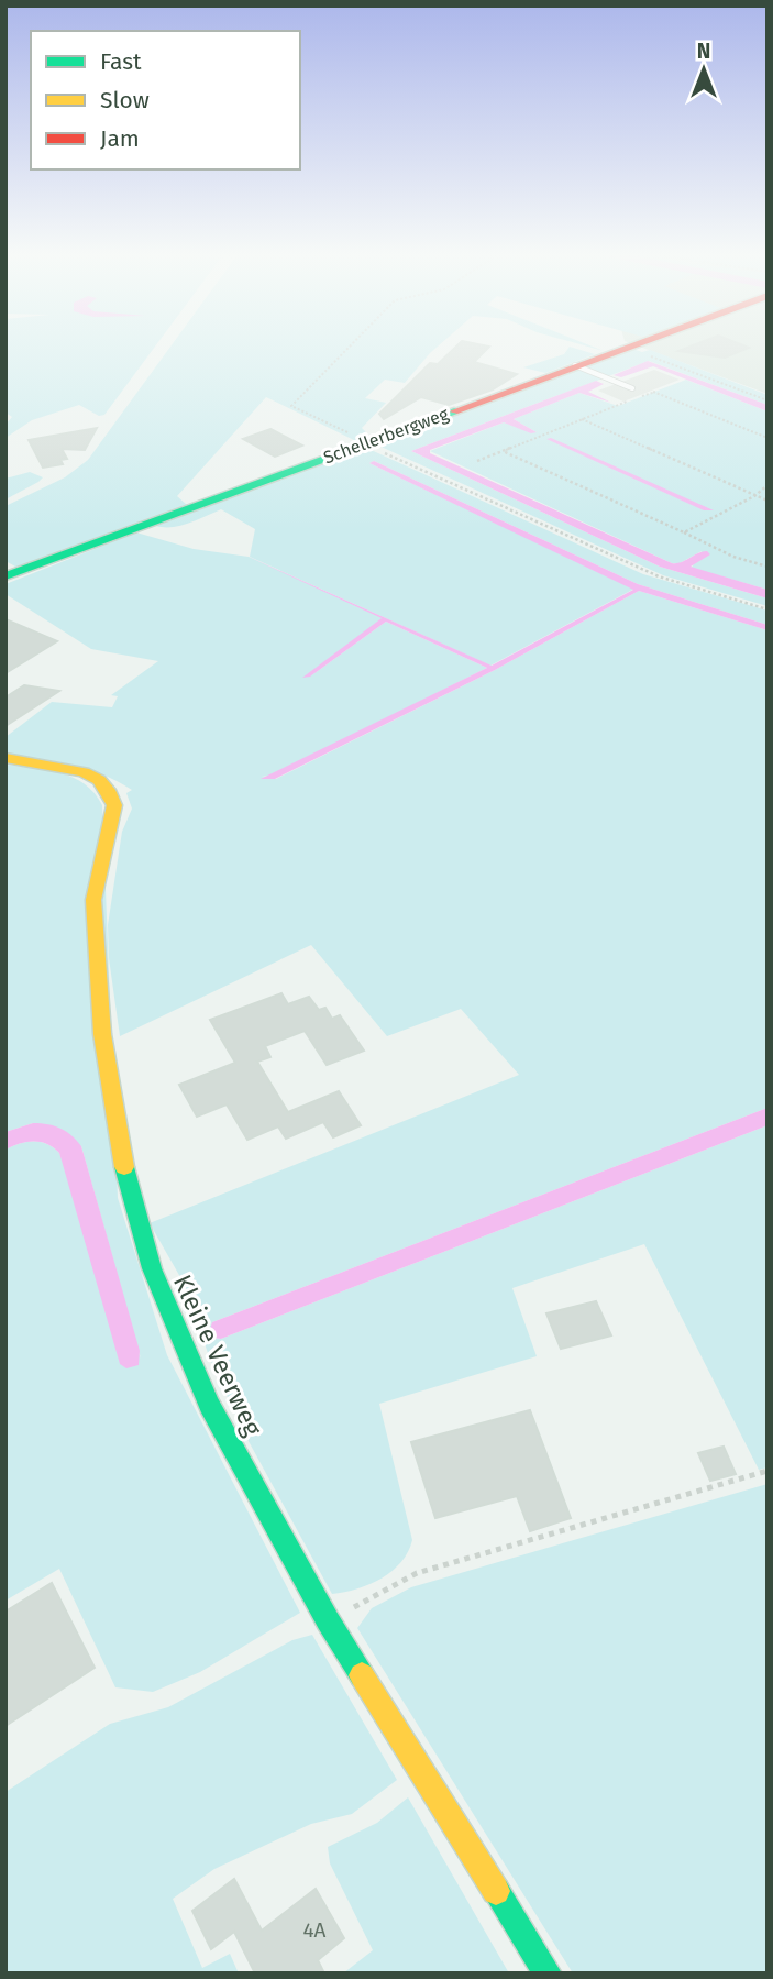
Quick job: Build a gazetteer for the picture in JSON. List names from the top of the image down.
{
  "streets": {
    "street": ["Schellerbergweg", "Kleine Veerweg"]
  },
  "house_numbers": ["4A"],
  "legend": ["Fast", "Slow", "Jam"],
  "north": "top"
}
